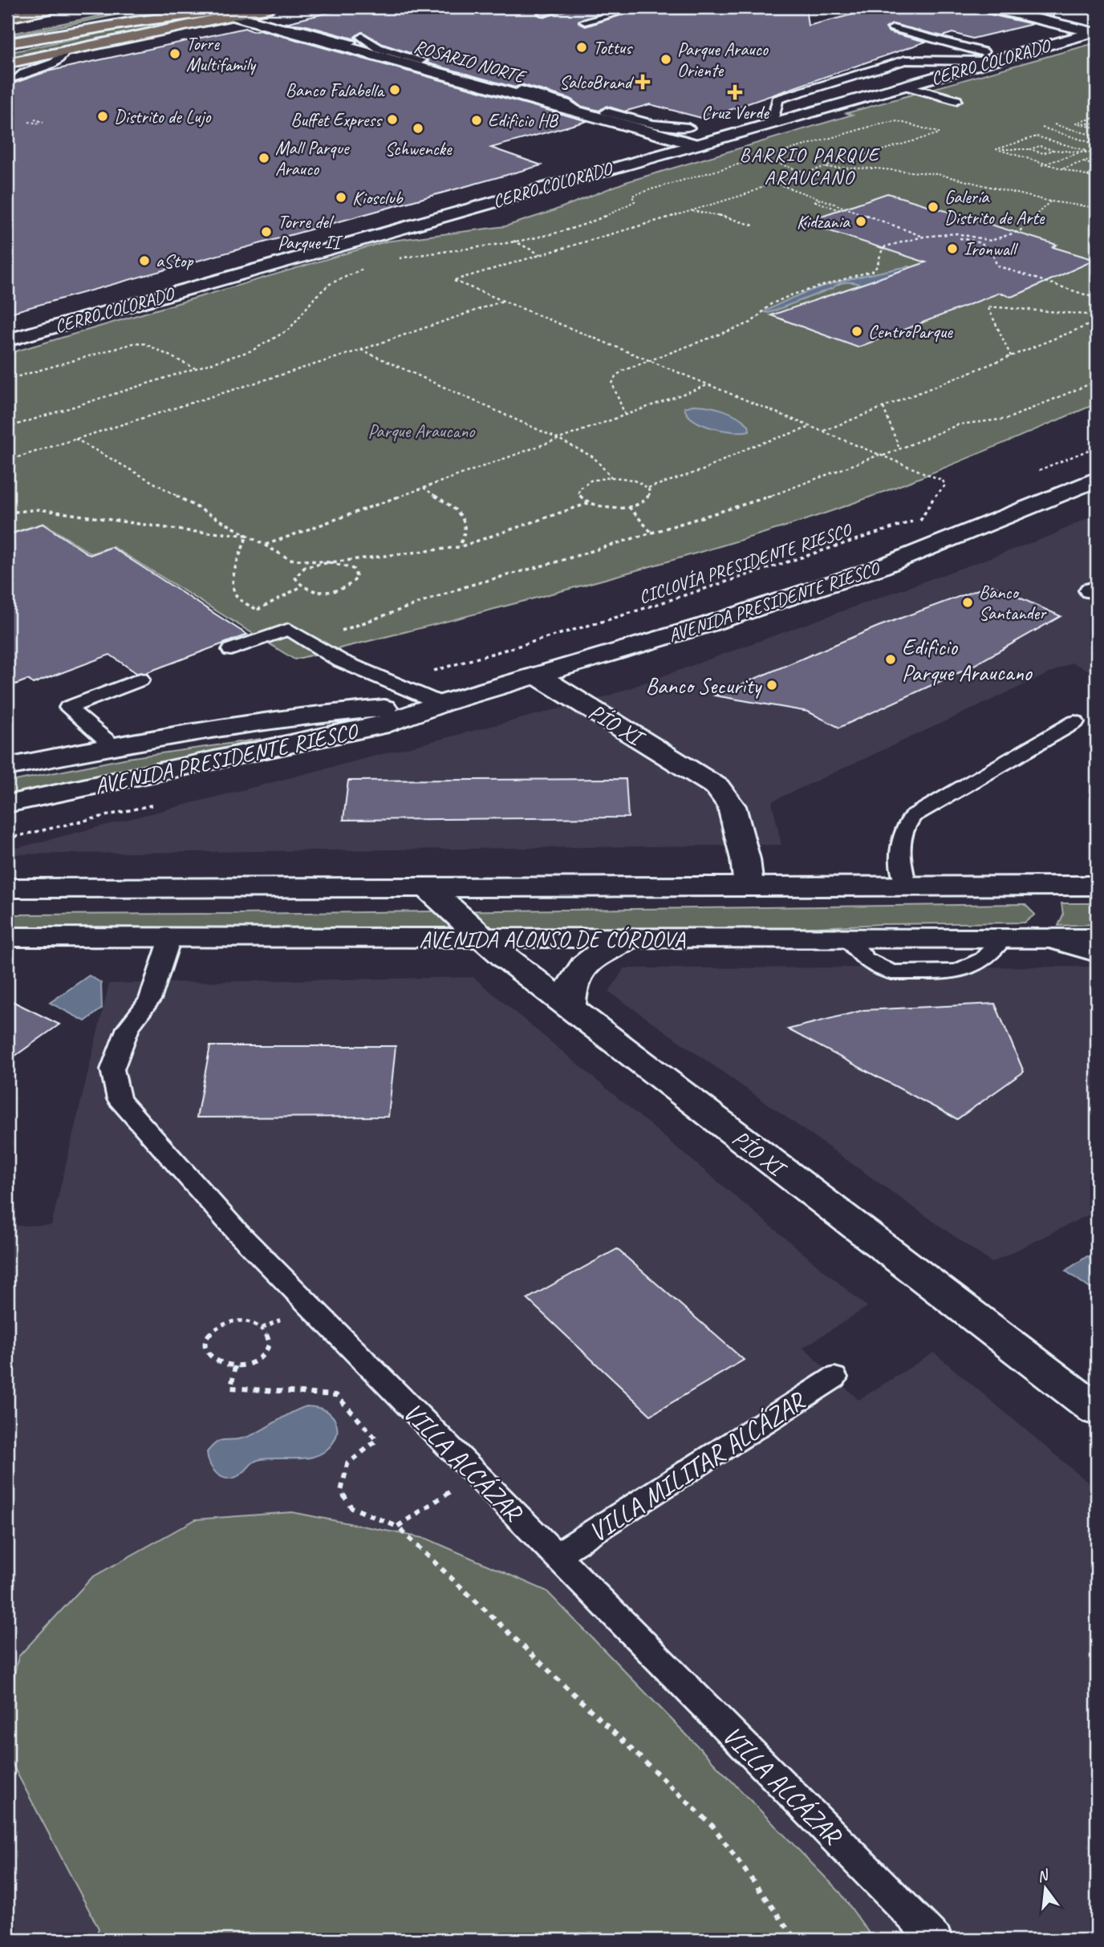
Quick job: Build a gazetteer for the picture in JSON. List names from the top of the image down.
{
  "streets": {
    "street": [
      "ROSARIO NORTE",
      "CERRO COLORADO",
      "AVENIDA PRESIDENTE RIESCO",
      "PÍO XI",
      "AVENIDA ALONSO DE CÓRDOVA"
    ],
    "lane": ["VILLA ALCÁZAR", "VILLA MILITAR ALCÁZAR"],
    "path": ["CICLOVÍA PRESIDENTE RIESCO"]
  },
  "crossings": [
    ["ROSARIO NORTE", "CERRO COLORADO"],
    ["AVENIDA PRESIDENTE RIESCO", "PÍO XI"],
    ["PÍO XI", "AVENIDA ALONSO DE CÓRDOVA"],
    ["AVENIDA ALONSO DE CÓRDOVA", "VILLA ALCÁZAR"],
    ["VILLA ALCÁZAR", "VILLA MILITAR ALCÁZAR"]
  ],
  "districts": ["BARRIO PARQUE ARAUCANO"],
  "parks": ["Parque Araucano"],
  "places": {
    "other": [
      "Tottus",
      "Torre Multifamily",
      "Parque Arauco Oriente",
      "Banco Falabella",
      "Distrito de Lujo",
      "Buffet Express",
      "Edificio HB",
      "Schwencke",
      "Mall Parque Arauco",
      "Kiosclub",
      "Galería Distrito de Arte",
      "Kidzania",
      "Torre del Parque II",
      "Ironwall",
      "aStop",
      "CentroParque",
      "Banco Santander",
      "Edificio Parque Araucano",
      "Banco Security"
    ],
    "health": ["SalcoBrand", "Cruz Verde"]
  },
  "north": "top"
}
